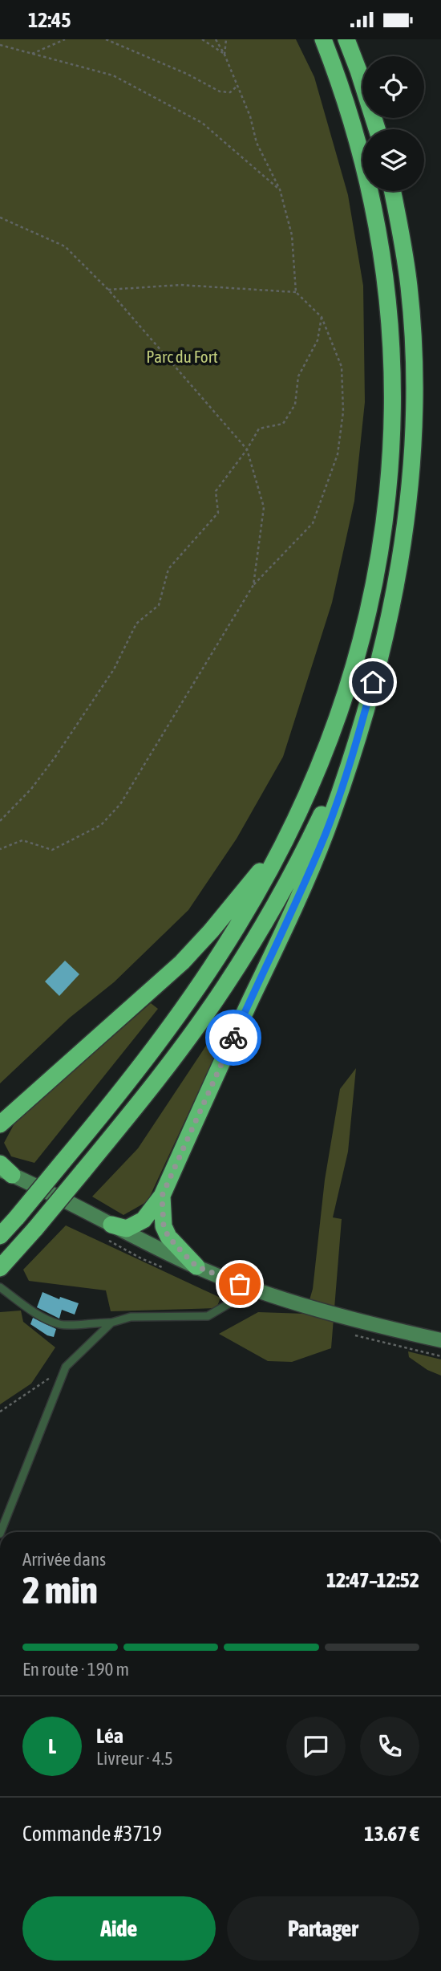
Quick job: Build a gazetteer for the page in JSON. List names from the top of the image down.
{
  "parks": ["Parc du Fort"],
  "page": {
    "status": "12:45",
    "heading": ["2 min", "Arrivée dans", "12:47–12:52"],
    "panel": [
      "Léa",
      "Livreur · 4.5",
      "Commande #3719",
      "13.67 €"
    ],
    "bar": "En route · 190 m",
    "round": "L",
    "buttons": ["Aide", "Partager"]
  }
}
